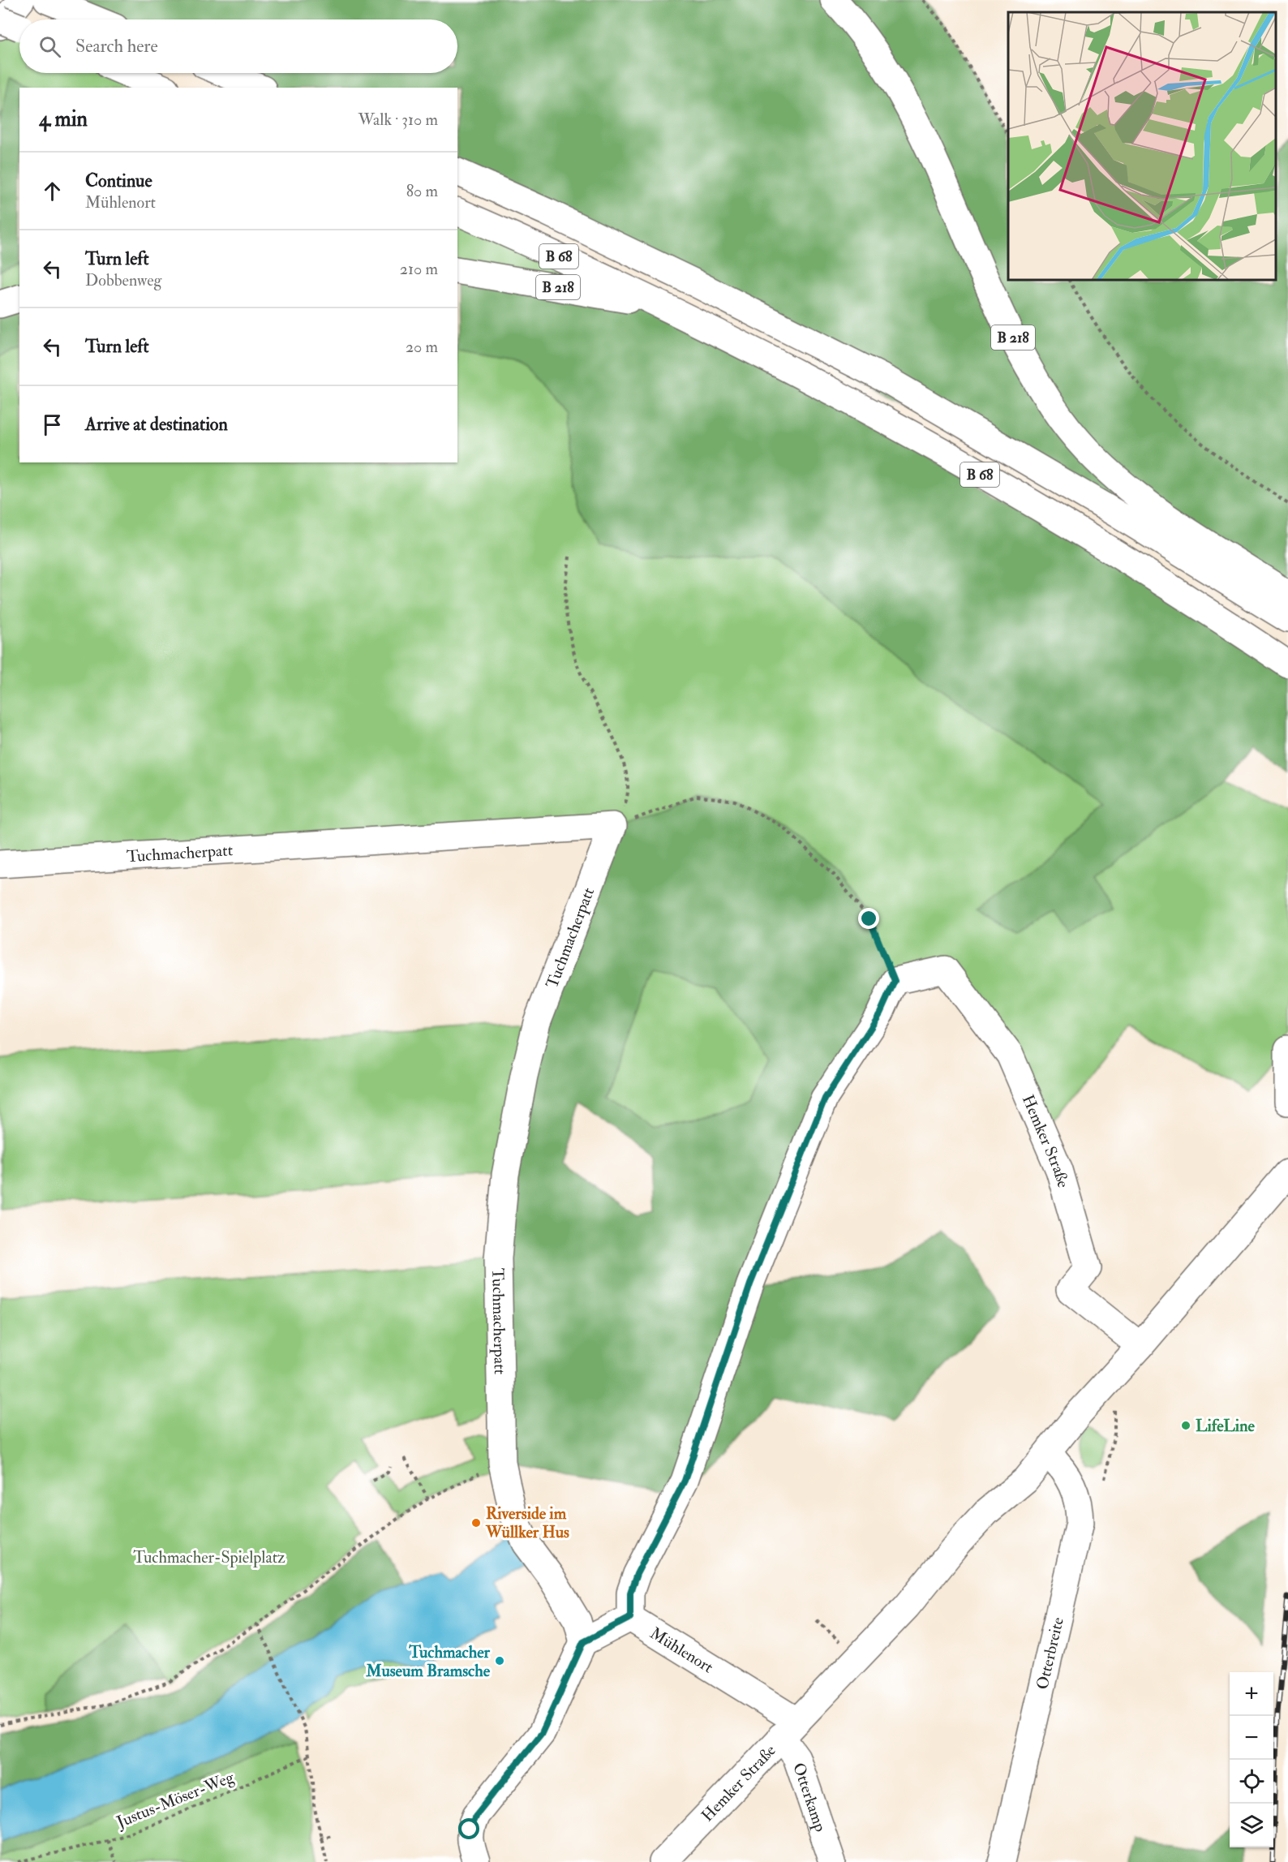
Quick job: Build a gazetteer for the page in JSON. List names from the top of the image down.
{
  "streets": {
    "main road": [
      "B 68",
      "B 218",
      "Tuchmacherpatt",
      "Hemker Straße",
      "Mühlenort",
      "Otterbreite",
      "Otterkamp"
    ],
    "path": ["Justus-Möser-Weg"]
  },
  "crossings": [
    ["B 68", "B 218"],
    ["Hemker Straße", "Mühlenort"],
    ["Hemker Straße", "Otterbreite"],
    ["Hemker Straße", "Otterkamp"],
    ["Mühlenort", "Otterkamp"]
  ],
  "parks": ["Tuchmacher-Spielplatz"],
  "places": ["LifeLine", "Riverside im Wüllker Hus", "Tuchmacher Museum Bramsche"],
  "page": {
    "search": "Search here",
    "heading": ["4 min", "Walk · 310 m"],
    "list": [
      ["Continue", "Mühlenort", "80 m"],
      ["Turn left", "Dobbenweg", "210 m"],
      ["Turn left", "20 m"],
      "Arrive at destination"
    ],
    "map_buttons": ["+", "−"]
  }
}
